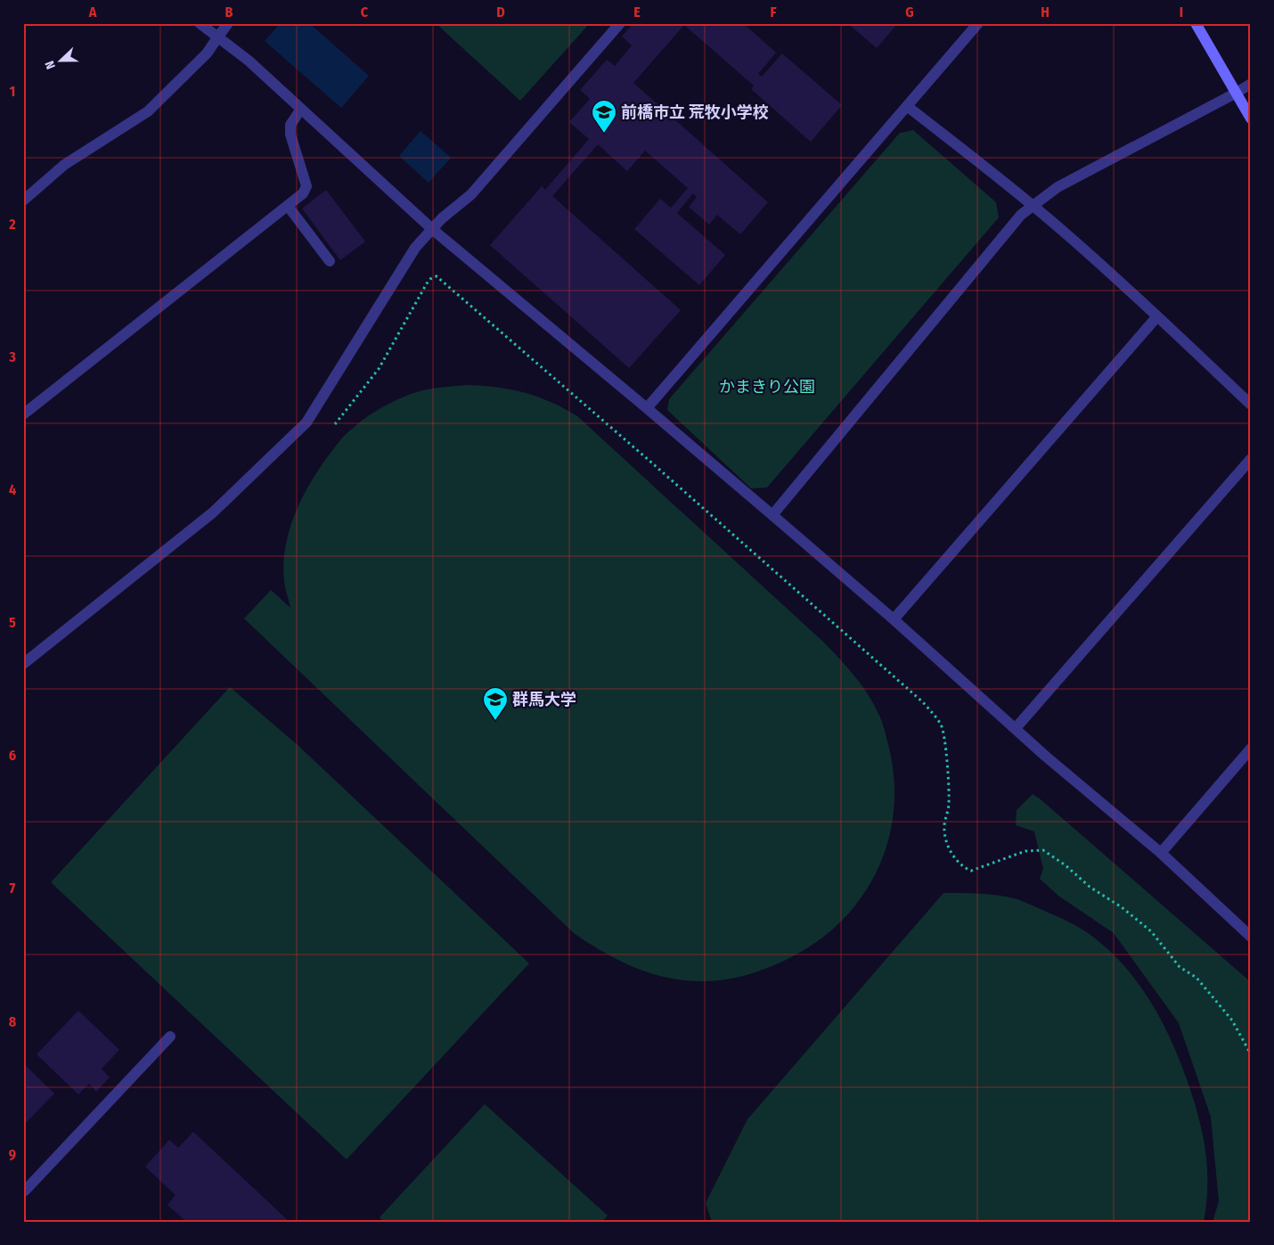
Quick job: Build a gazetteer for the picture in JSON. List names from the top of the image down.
{
  "parks": ["かまきり公園"],
  "places": {
    "school or university": ["前橋市立 荒牧小学校", "群馬大学"]
  },
  "north": "left",
  "grid": {
    "columns": [
      "A",
      "B",
      "C",
      "D",
      "E",
      "F",
      "G",
      "H",
      "I"
    ],
    "rows": [
      "1",
      "2",
      "3",
      "4",
      "5",
      "6",
      "7",
      "8",
      "9"
    ]
  }
}
